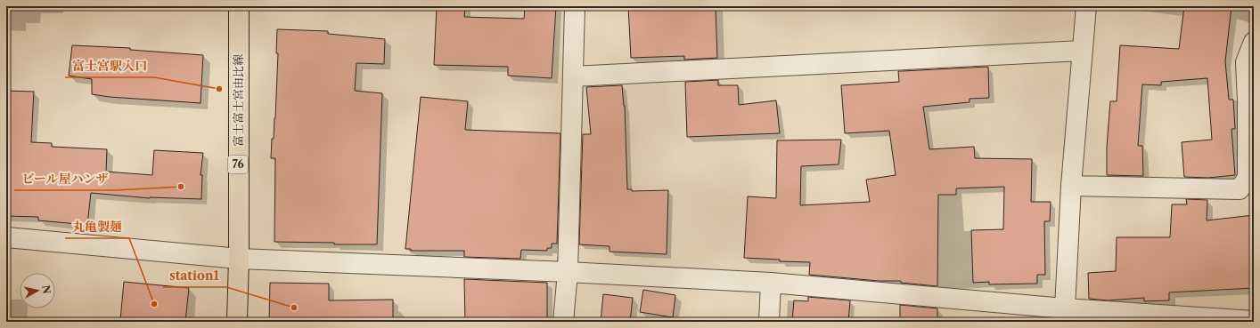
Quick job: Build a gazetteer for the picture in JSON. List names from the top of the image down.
{
  "streets": {
    "main road": ["富士富士宮由比線", "76"]
  },
  "places": [
    "富士宮駅入口",
    "ビール屋ハンザ",
    "丸亀製麺",
    "station1"
  ],
  "north": "right"
}
